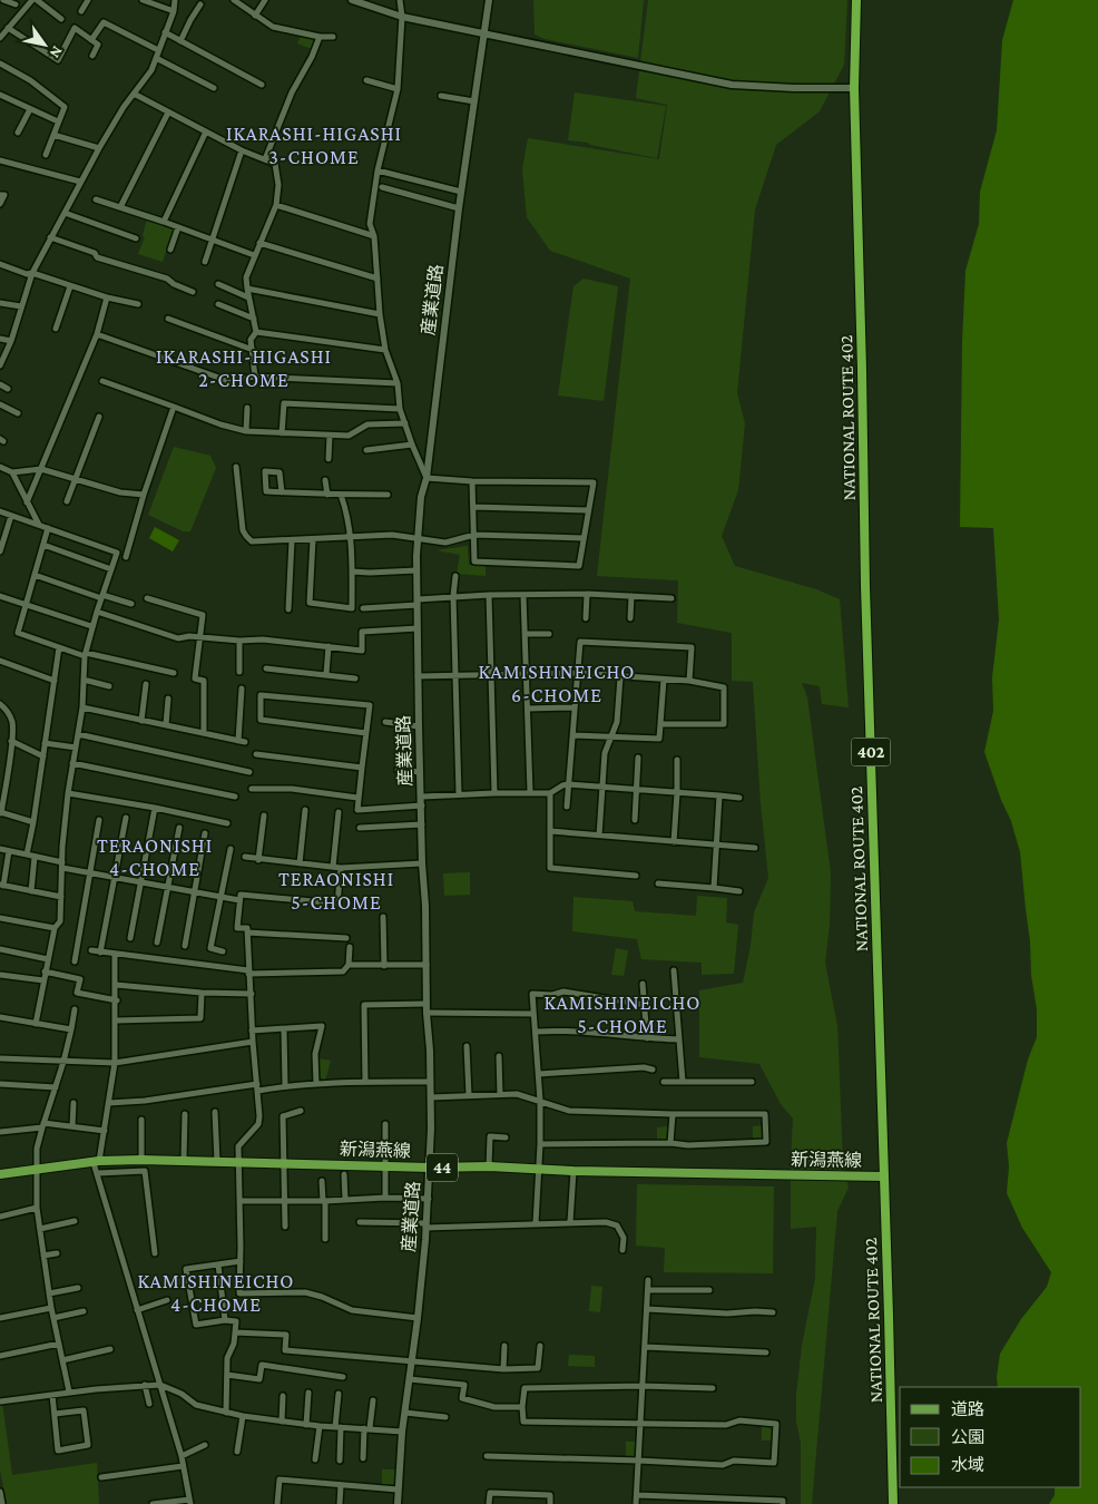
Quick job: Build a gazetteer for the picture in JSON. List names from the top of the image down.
{
  "streets": {
    "highway": ["NATIONAL ROUTE 402", "402"],
    "main road": ["新潟燕線", "44"],
    "street": ["産業道路"]
  },
  "crossings": [
    ["産業道路", "新潟燕線"],
    ["NATIONAL ROUTE 402", "新潟燕線"]
  ],
  "districts": [
    "IKARASHI-HIGASHI 3-CHOME",
    "IKARASHI-HIGASHI 2-CHOME",
    "KAMISHINEICHO 6-CHOME",
    "TERAONISHI 4-CHOME",
    "TERAONISHI 5-CHOME",
    "KAMISHINEICHO 5-CHOME",
    "KAMISHINEICHO 4-CHOME"
  ],
  "legend": ["道路", "公園", "水域"],
  "north": "bottom right"
}
